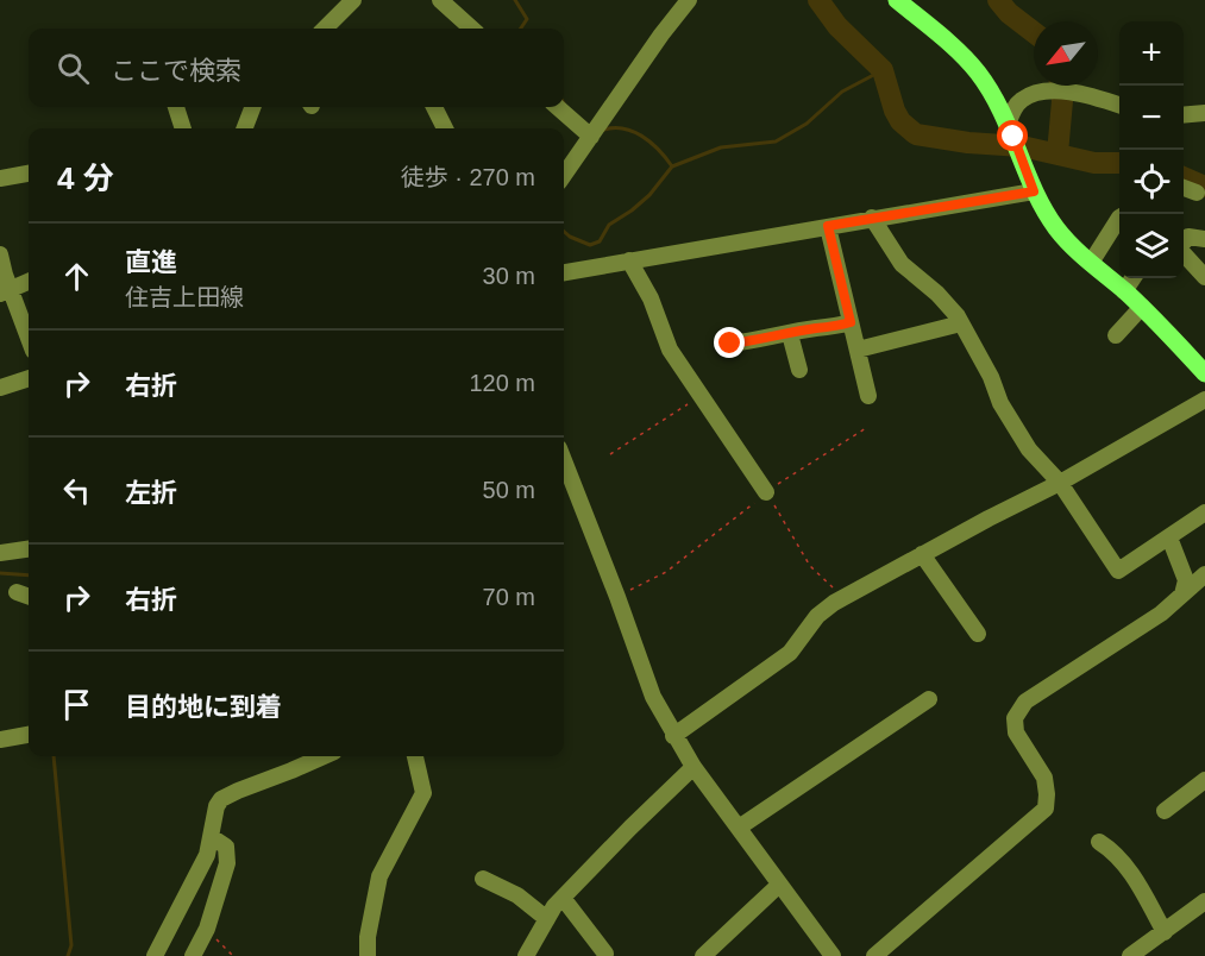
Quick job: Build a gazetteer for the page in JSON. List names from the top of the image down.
{
  "north": "bottom left",
  "page": {
    "map_buttons": ["+", "−"],
    "search": "ここで検索",
    "heading": ["4 分", "徒歩 · 270 m"],
    "list": [
      ["直進", "住吉上田線", "30 m"],
      ["右折", "120 m"],
      ["左折", "50 m"],
      ["右折", "70 m"],
      "目的地に到着"
    ]
  }
}
